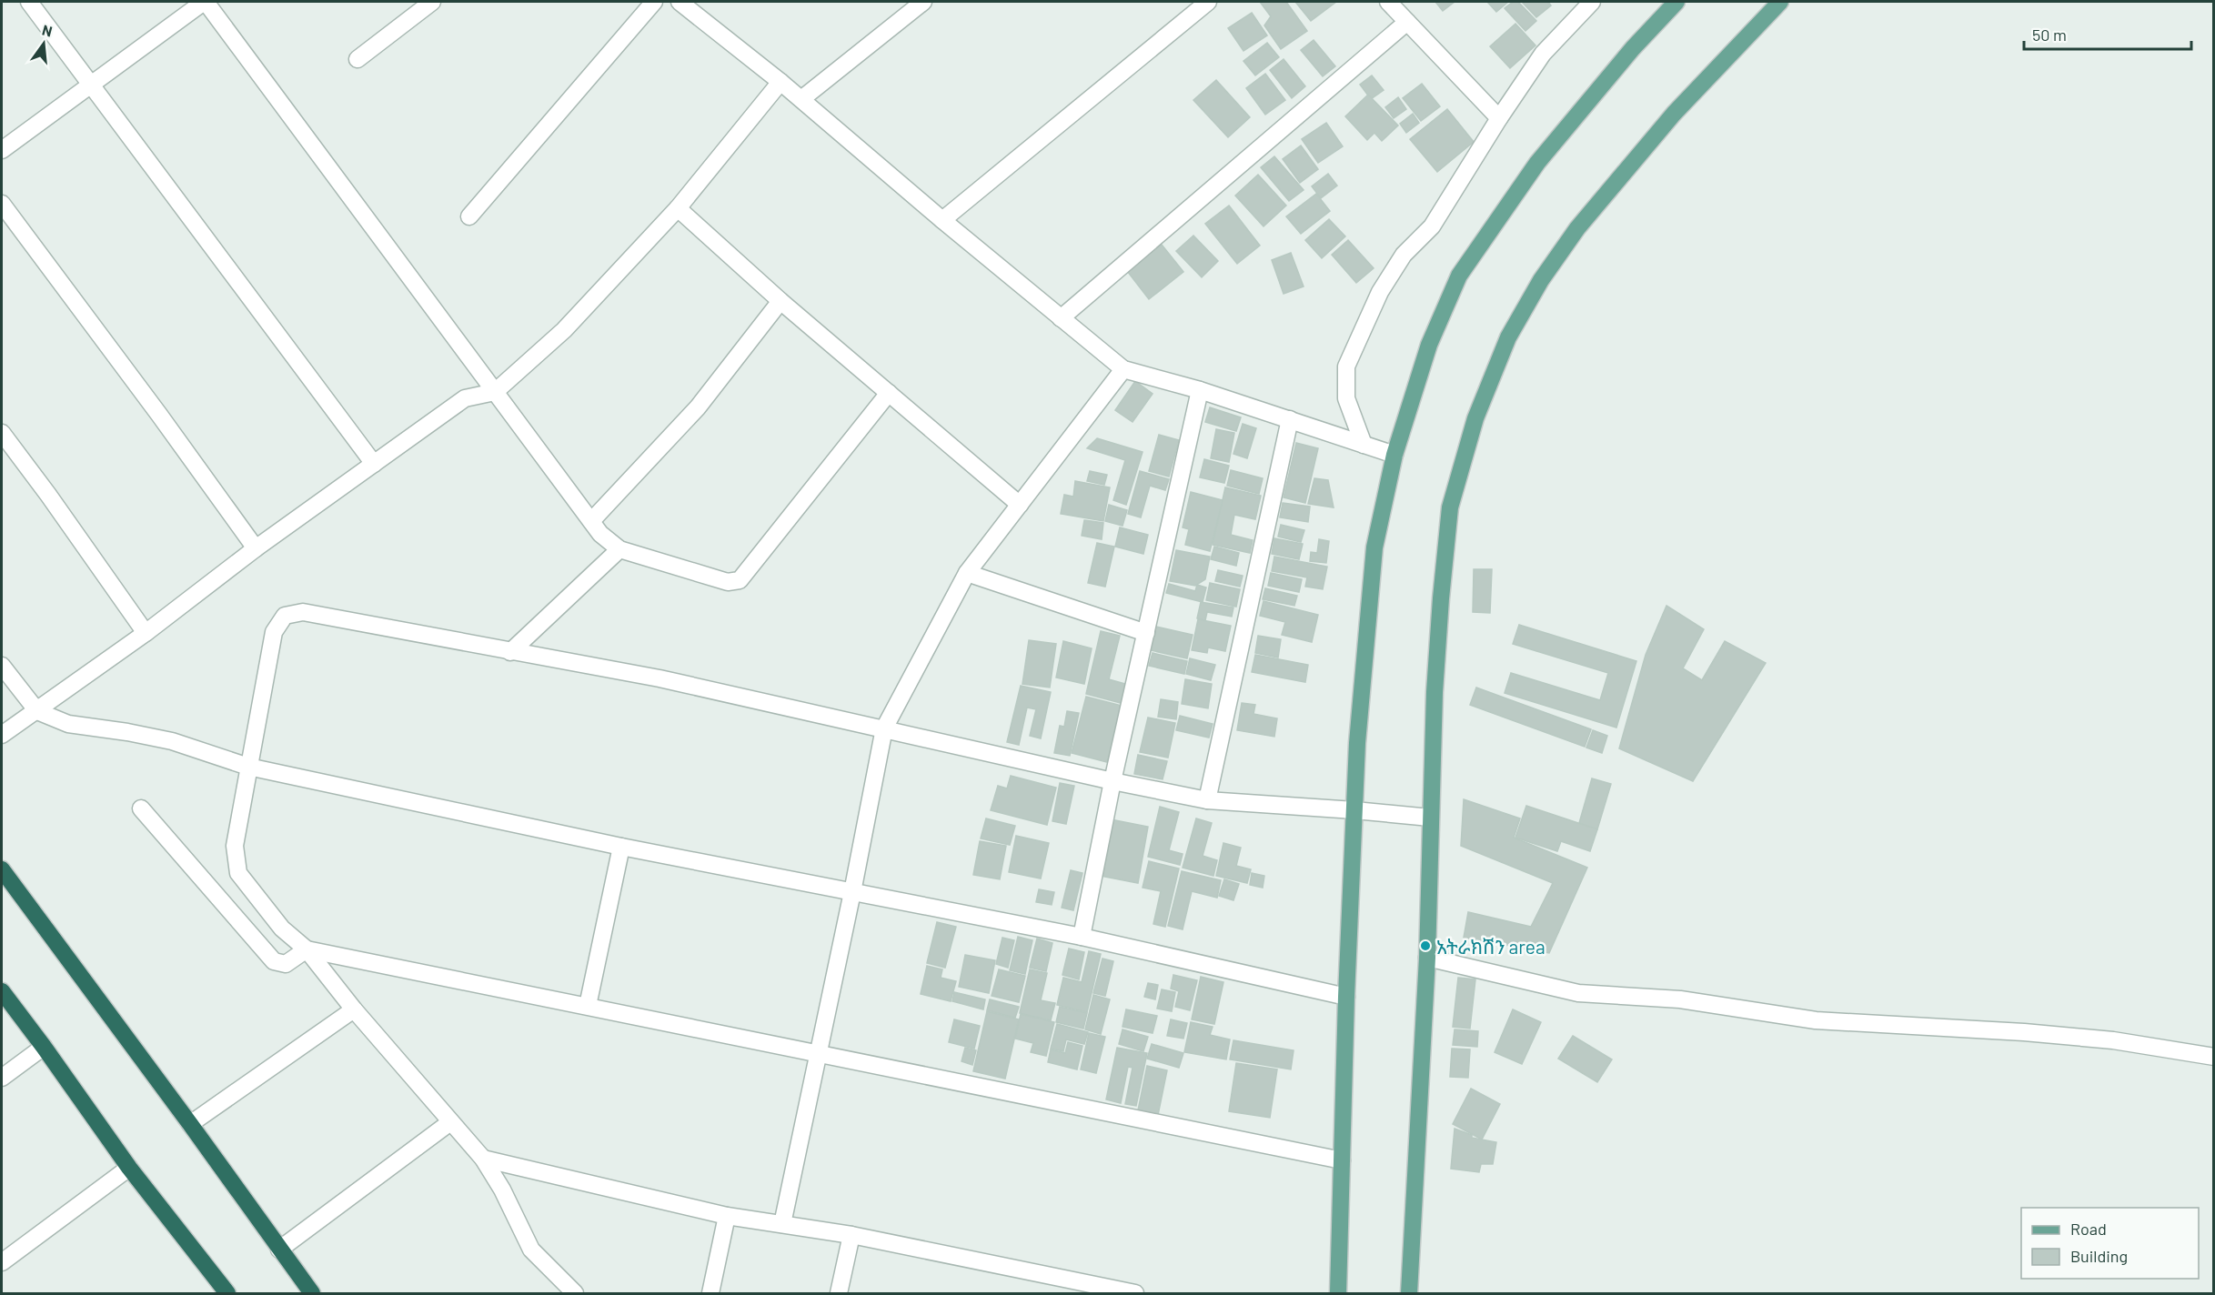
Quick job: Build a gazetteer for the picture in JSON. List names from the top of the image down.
{
  "places": ["አትራክሽን area"],
  "legend": ["Road", "Building"],
  "scale_bar": "50 m",
  "north": "top"
}
